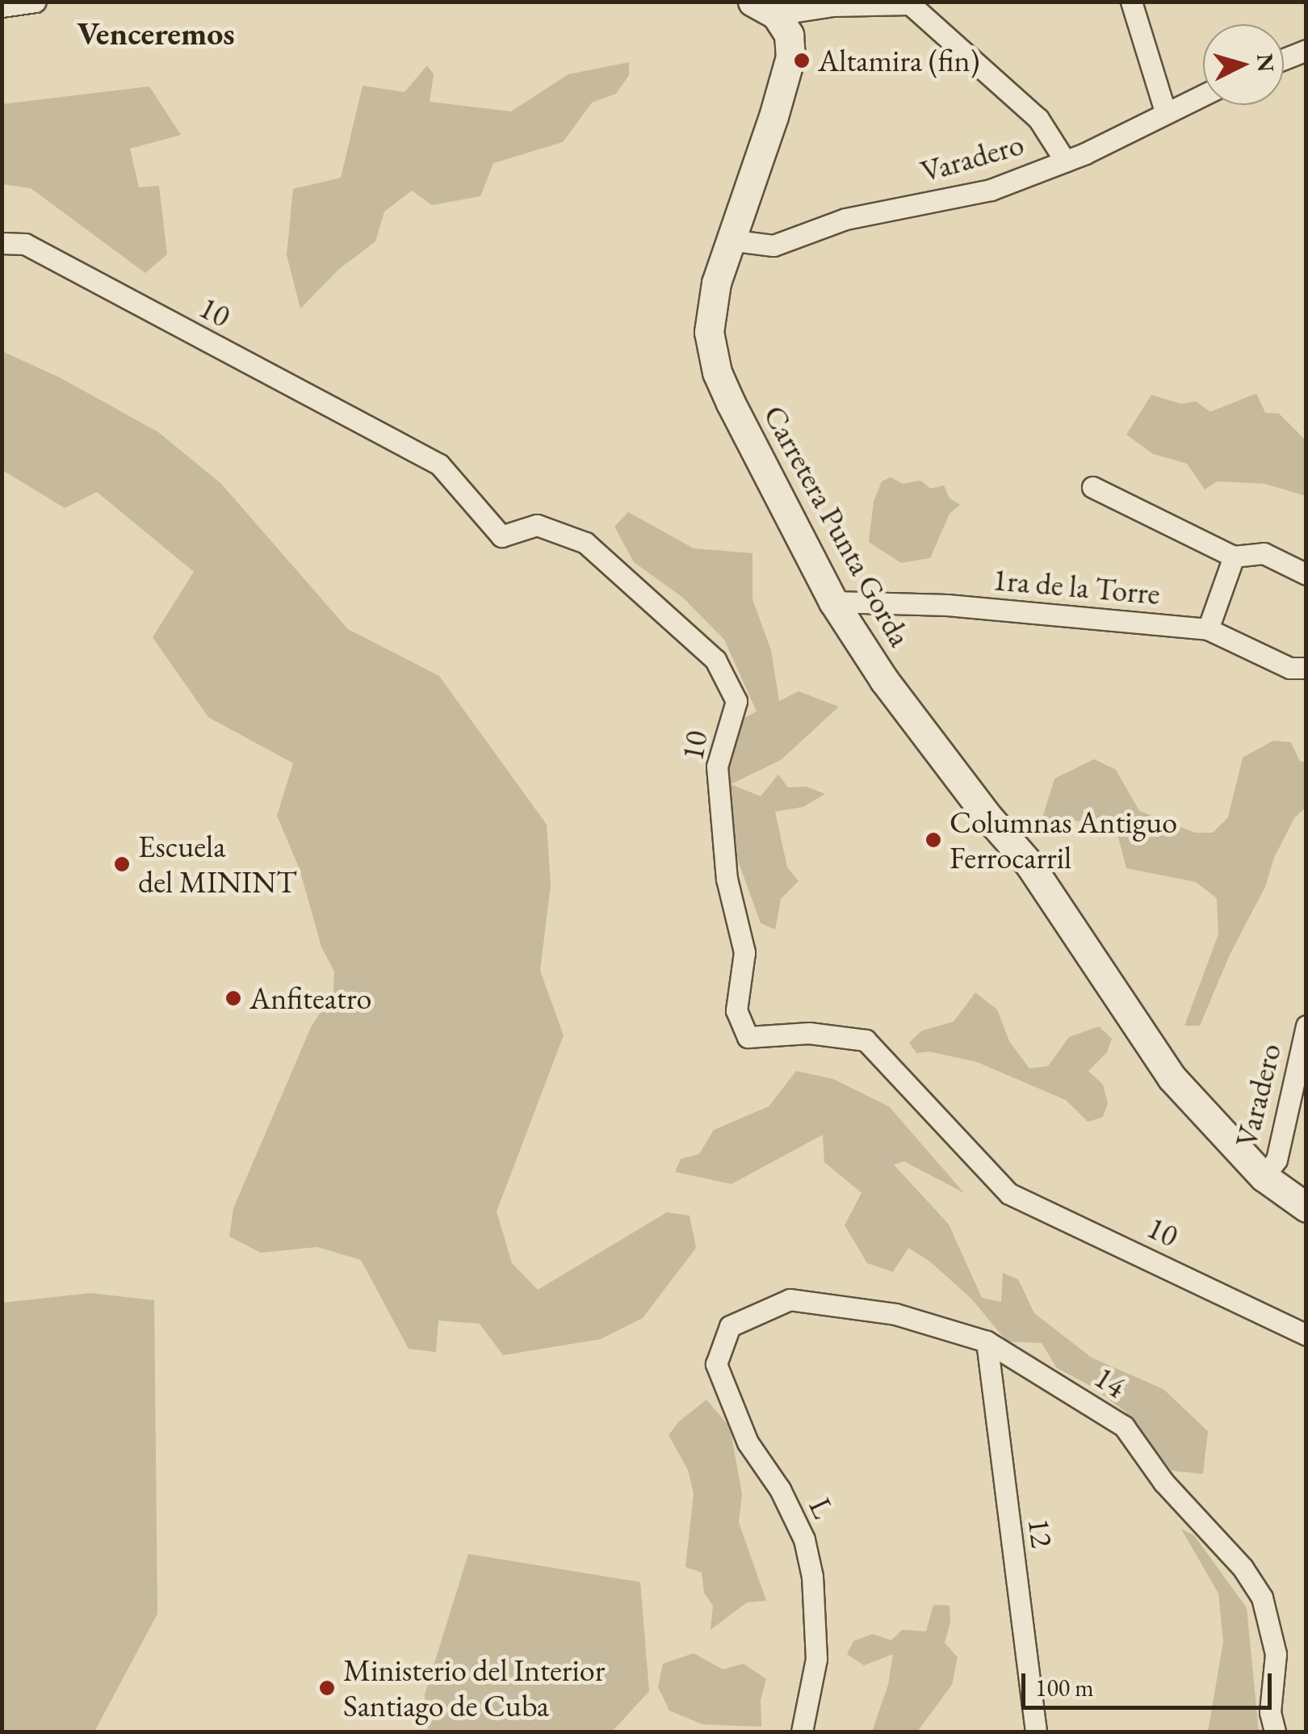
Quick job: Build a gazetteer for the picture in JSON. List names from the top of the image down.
{
  "streets": {
    "main road": ["Carretera Punta Gorda"],
    "street": [
      "Varadero",
      "10",
      "1ra de la Torre",
      "14",
      "L",
      "12"
    ]
  },
  "crossings": [
    ["Varadero", "Carretera Punta Gorda"],
    ["Carretera Punta Gorda", "1ra de la Torre"],
    ["14", "L"],
    ["14", "12"]
  ],
  "districts": ["Venceremos"],
  "places": [
    "Altamira (fin)",
    "Columnas Antiguo Ferrocarril",
    "Escuela del MININT",
    "Anfiteatro",
    "Ministerio del Interior Santiago de Cuba"
  ],
  "scale_bar": "100 m",
  "north": "right"
}
